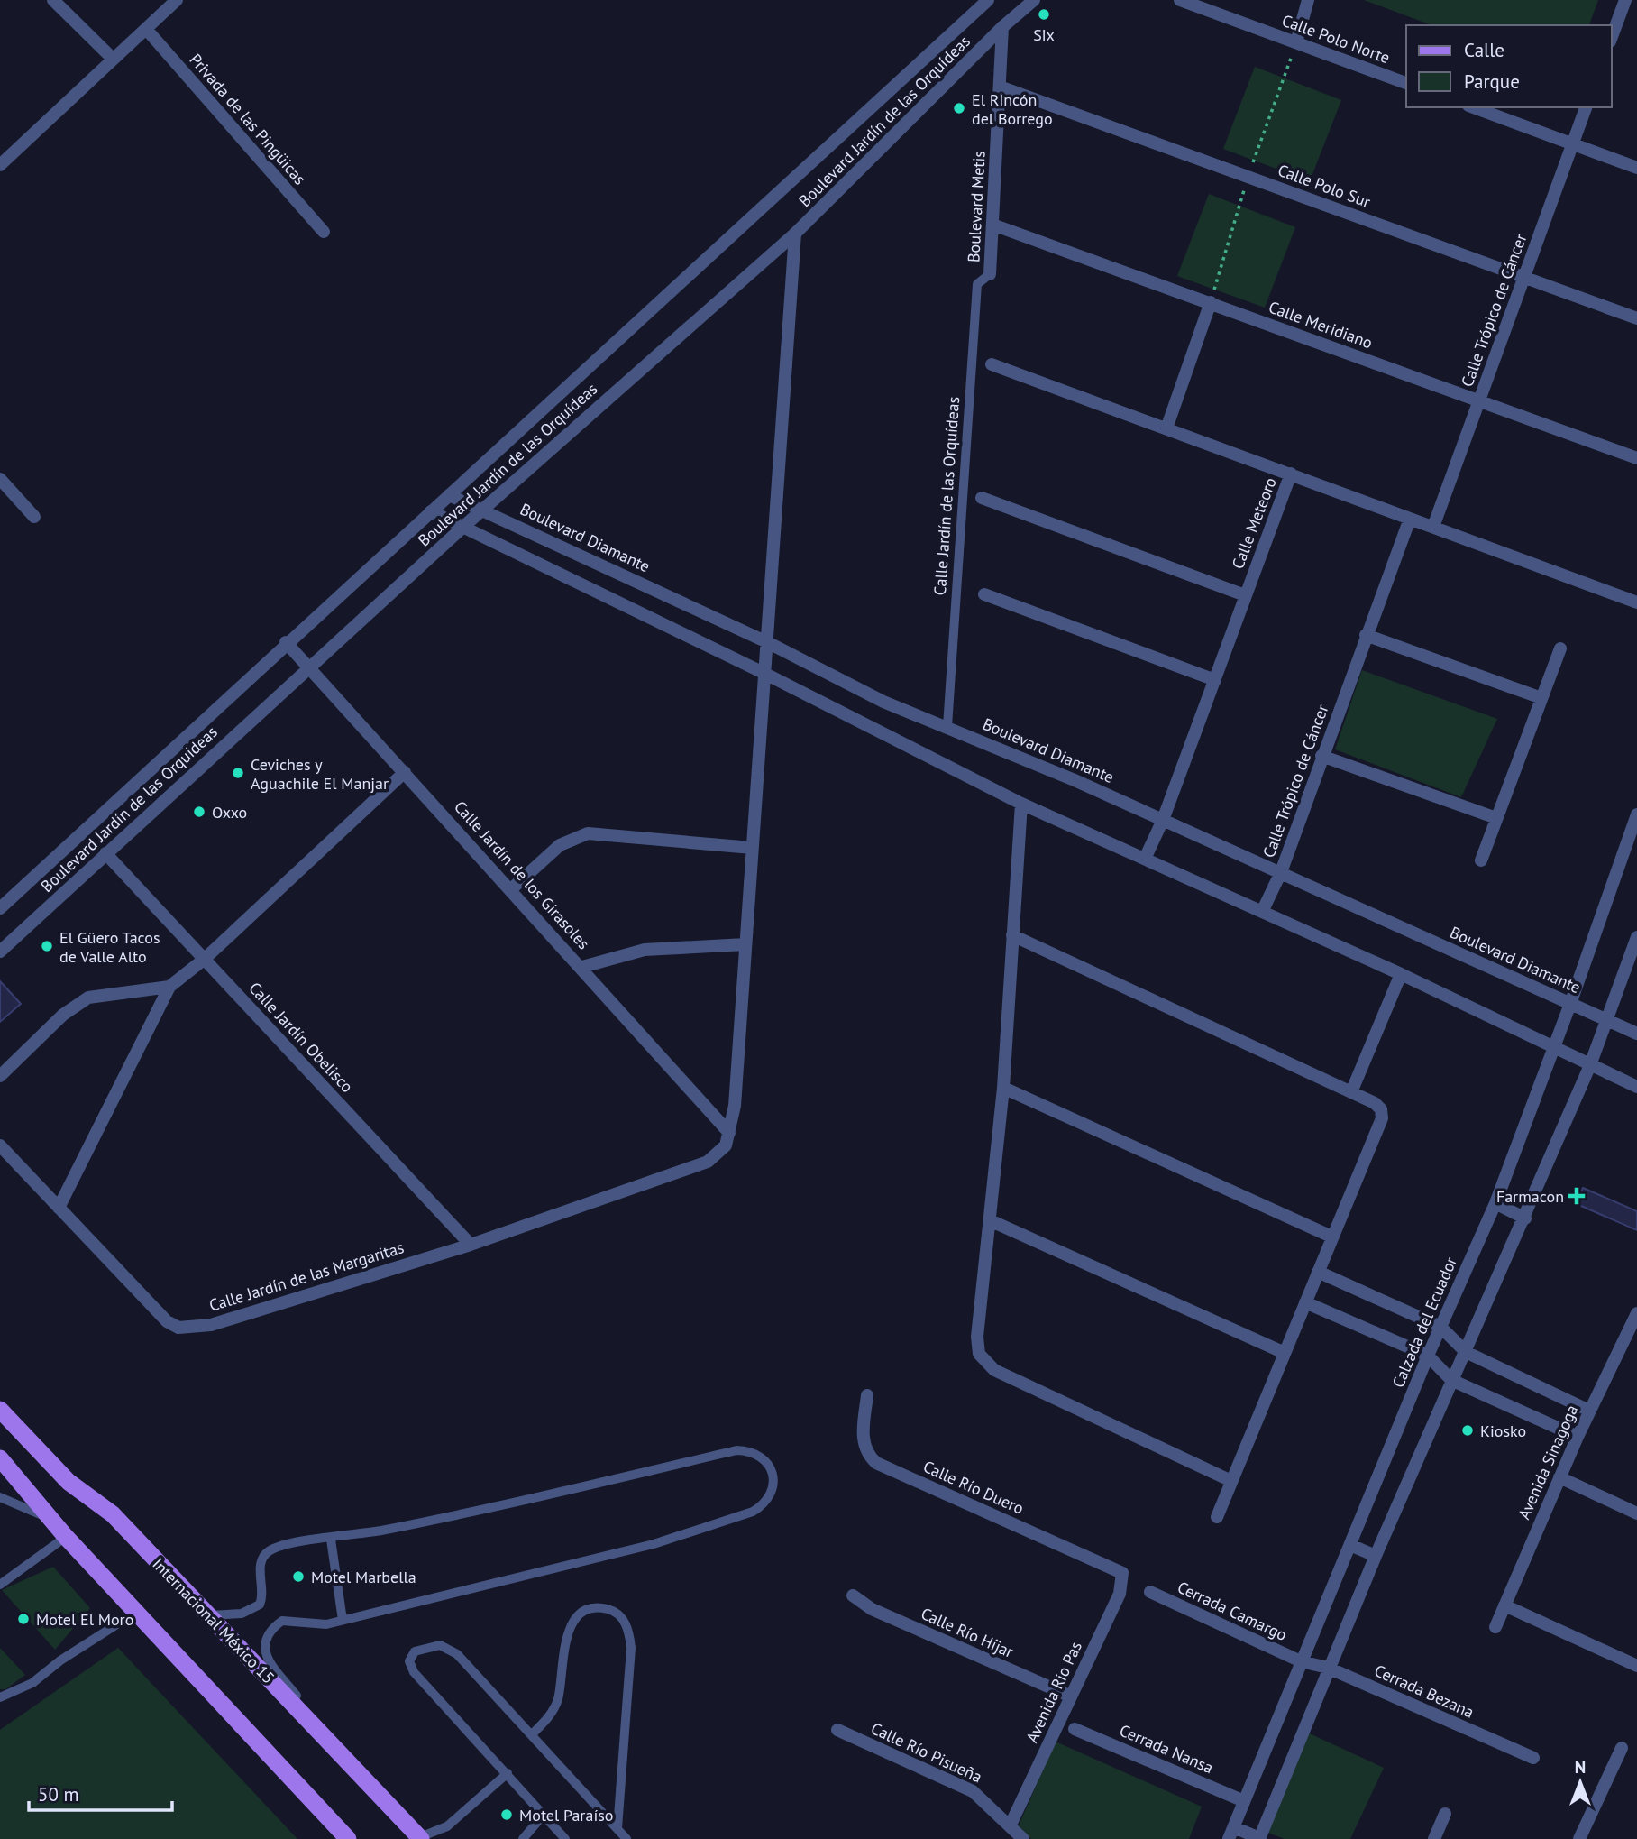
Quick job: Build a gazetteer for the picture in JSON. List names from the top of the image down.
{
  "streets": {
    "main road": ["Internacional México 15"],
    "street": [
      "Calle Polo Norte",
      "Privada de las Pingüicas",
      "Boulevard Jardín de las Orquídeas",
      "Calle Polo Sur",
      "Boulevard Metis",
      "Calle Trópico de Cáncer",
      "Calle Meridiano",
      "Calle Meteoro",
      "Boulevard Diamante",
      "Calle Jardín de los Girasoles",
      "Calle Jardín Obelisco",
      "Calle Jardín de las Margaritas",
      "Calzada del Ecuador",
      "Avenida Sinagoga",
      "Calle Río Duero",
      "Cerrada Camargo",
      "Calle Río Híjar",
      "Cerrada Bezana",
      "Avenida Río Pas",
      "Cerrada Nansa",
      "Calle Río Pisueña"
    ],
    "lane": ["Calle Jardín de las Orquídeas"]
  },
  "crossings": [
    ["Boulevard Jardín de las Orquídeas", "Boulevard Metis"],
    ["Boulevard Jardín de las Orquídeas", "Boulevard Diamante"],
    ["Boulevard Jardín de las Orquídeas", "Calle Jardín de los Girasoles"],
    ["Boulevard Jardín de las Orquídeas", "Calle Jardín Obelisco"],
    ["Calle Polo Sur", "Boulevard Metis"],
    ["Calle Polo Sur", "Calle Trópico de Cáncer"],
    ["Boulevard Metis", "Calle Meridiano"],
    ["Boulevard Metis", "Calle Jardín de las Orquídeas"],
    ["Calle Trópico de Cáncer", "Calle Meridiano"],
    ["Calle Trópico de Cáncer", "Calle Meteoro"],
    ["Calle Trópico de Cáncer", "Boulevard Diamante"],
    ["Calle Jardín de las Orquídeas", "Boulevard Diamante"],
    ["Calle Meteoro", "Boulevard Diamante"],
    ["Boulevard Diamante", "Calzada del Ecuador"],
    ["Calle Jardín de los Girasoles", "Calle Jardín de las Margaritas"],
    ["Calle Jardín Obelisco", "Calle Jardín de las Margaritas"],
    ["Calzada del Ecuador", "Cerrada Camargo"],
    ["Calzada del Ecuador", "Cerrada Bezana"],
    ["Calzada del Ecuador", "Cerrada Nansa"],
    ["Calle Río Duero", "Avenida Río Pas"],
    ["Cerrada Camargo", "Cerrada Bezana"],
    ["Calle Río Híjar", "Avenida Río Pas"],
    ["Avenida Río Pas", "Calle Río Pisueña"]
  ],
  "places": {
    "other": [
      "Six",
      "El Rincón del Borrego",
      "Ceviches y Aguachile El Manjar",
      "Oxxo",
      "El Güero Tacos de Valle Alto",
      "Kiosko",
      "Motel Marbella",
      "Motel El Moro",
      "Motel Paraíso"
    ],
    "health": ["Farmacon"]
  },
  "legend": ["Calle", "Parque"],
  "scale_bar": "50 m",
  "north": "top"
}
